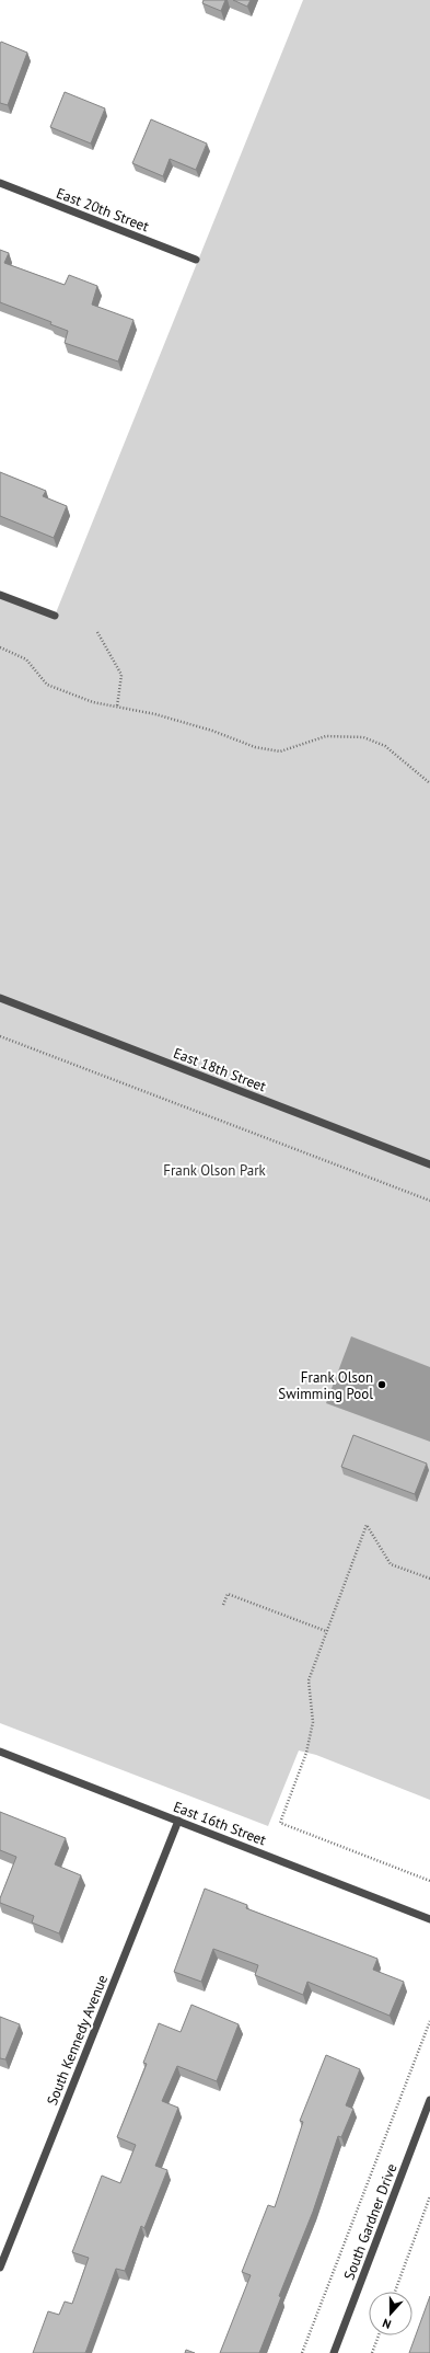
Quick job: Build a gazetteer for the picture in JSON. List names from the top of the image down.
{
  "streets": {
    "street": [
      "East 20th Street",
      "East 18th Street",
      "East 16th Street",
      "South Kennedy Avenue",
      "South Gardner Drive"
    ]
  },
  "crossings": [
    ["East 16th Street", "South Kennedy Avenue"]
  ],
  "parks": ["Frank Olson Park"],
  "places": ["Frank Olson Swimming Pool"],
  "north": "bottom"
}
